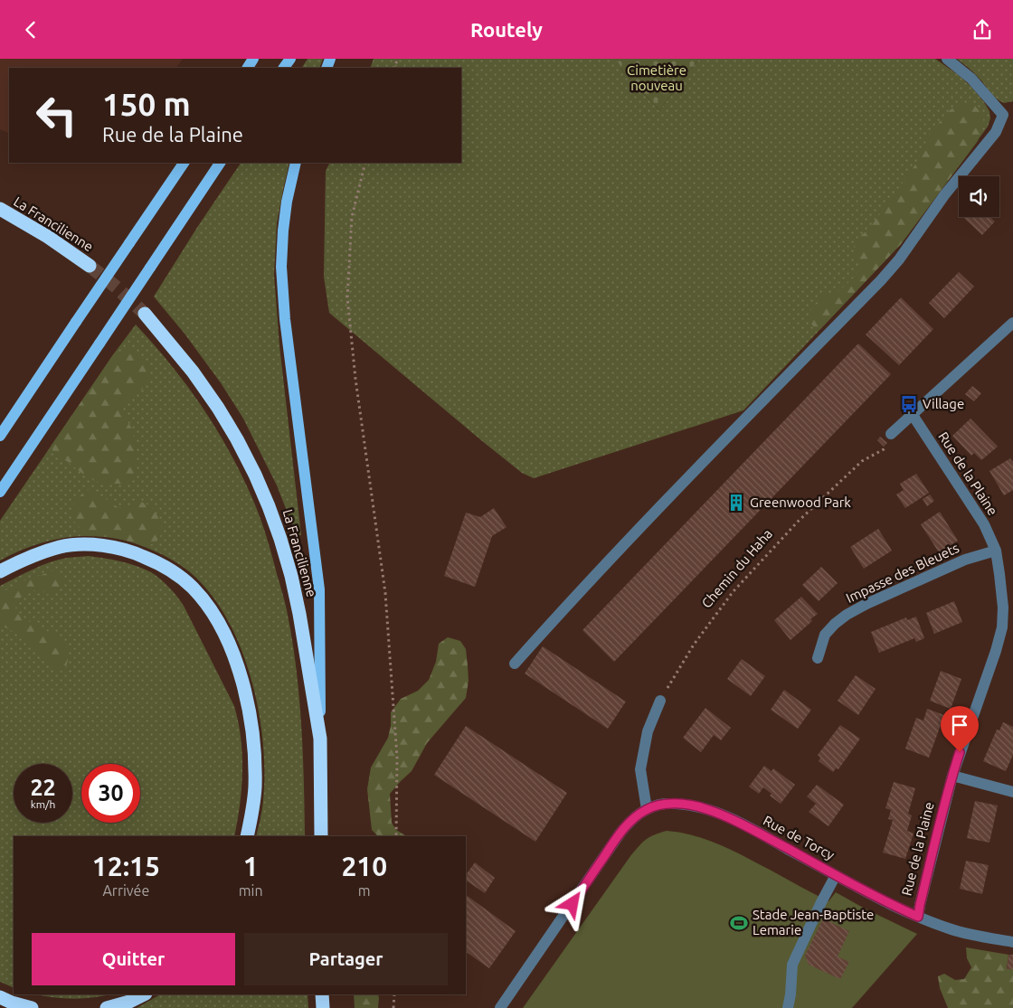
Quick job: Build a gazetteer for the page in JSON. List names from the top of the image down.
{
  "streets": {
    "highway": ["La Francilienne"],
    "street": ["Rue de la Plaine", "Impasse des Bleuets", "Rue de Torcy"],
    "path": ["Chemin du Haha"]
  },
  "crossings": [
    ["Rue de la Plaine", "Impasse des Bleuets"],
    ["Rue de la Plaine", "Rue de Torcy"]
  ],
  "parks": ["Cimetière nouveau"],
  "places": {
    "bus stop": ["Village"],
    "building": ["Greenwood Park"],
    "sports": ["Stade Jean-Baptiste Lemarie"]
  },
  "page": {
    "header": "Routely",
    "turn": ["150 m", "Rue de la Plaine"],
    "speed": "22 km/h",
    "limit": "30",
    "eta": [
      "12:15",
      "Arrivée",
      "1",
      "min",
      "210",
      "m"
    ],
    "buttons": ["Quitter", "Partager"]
  }
}
